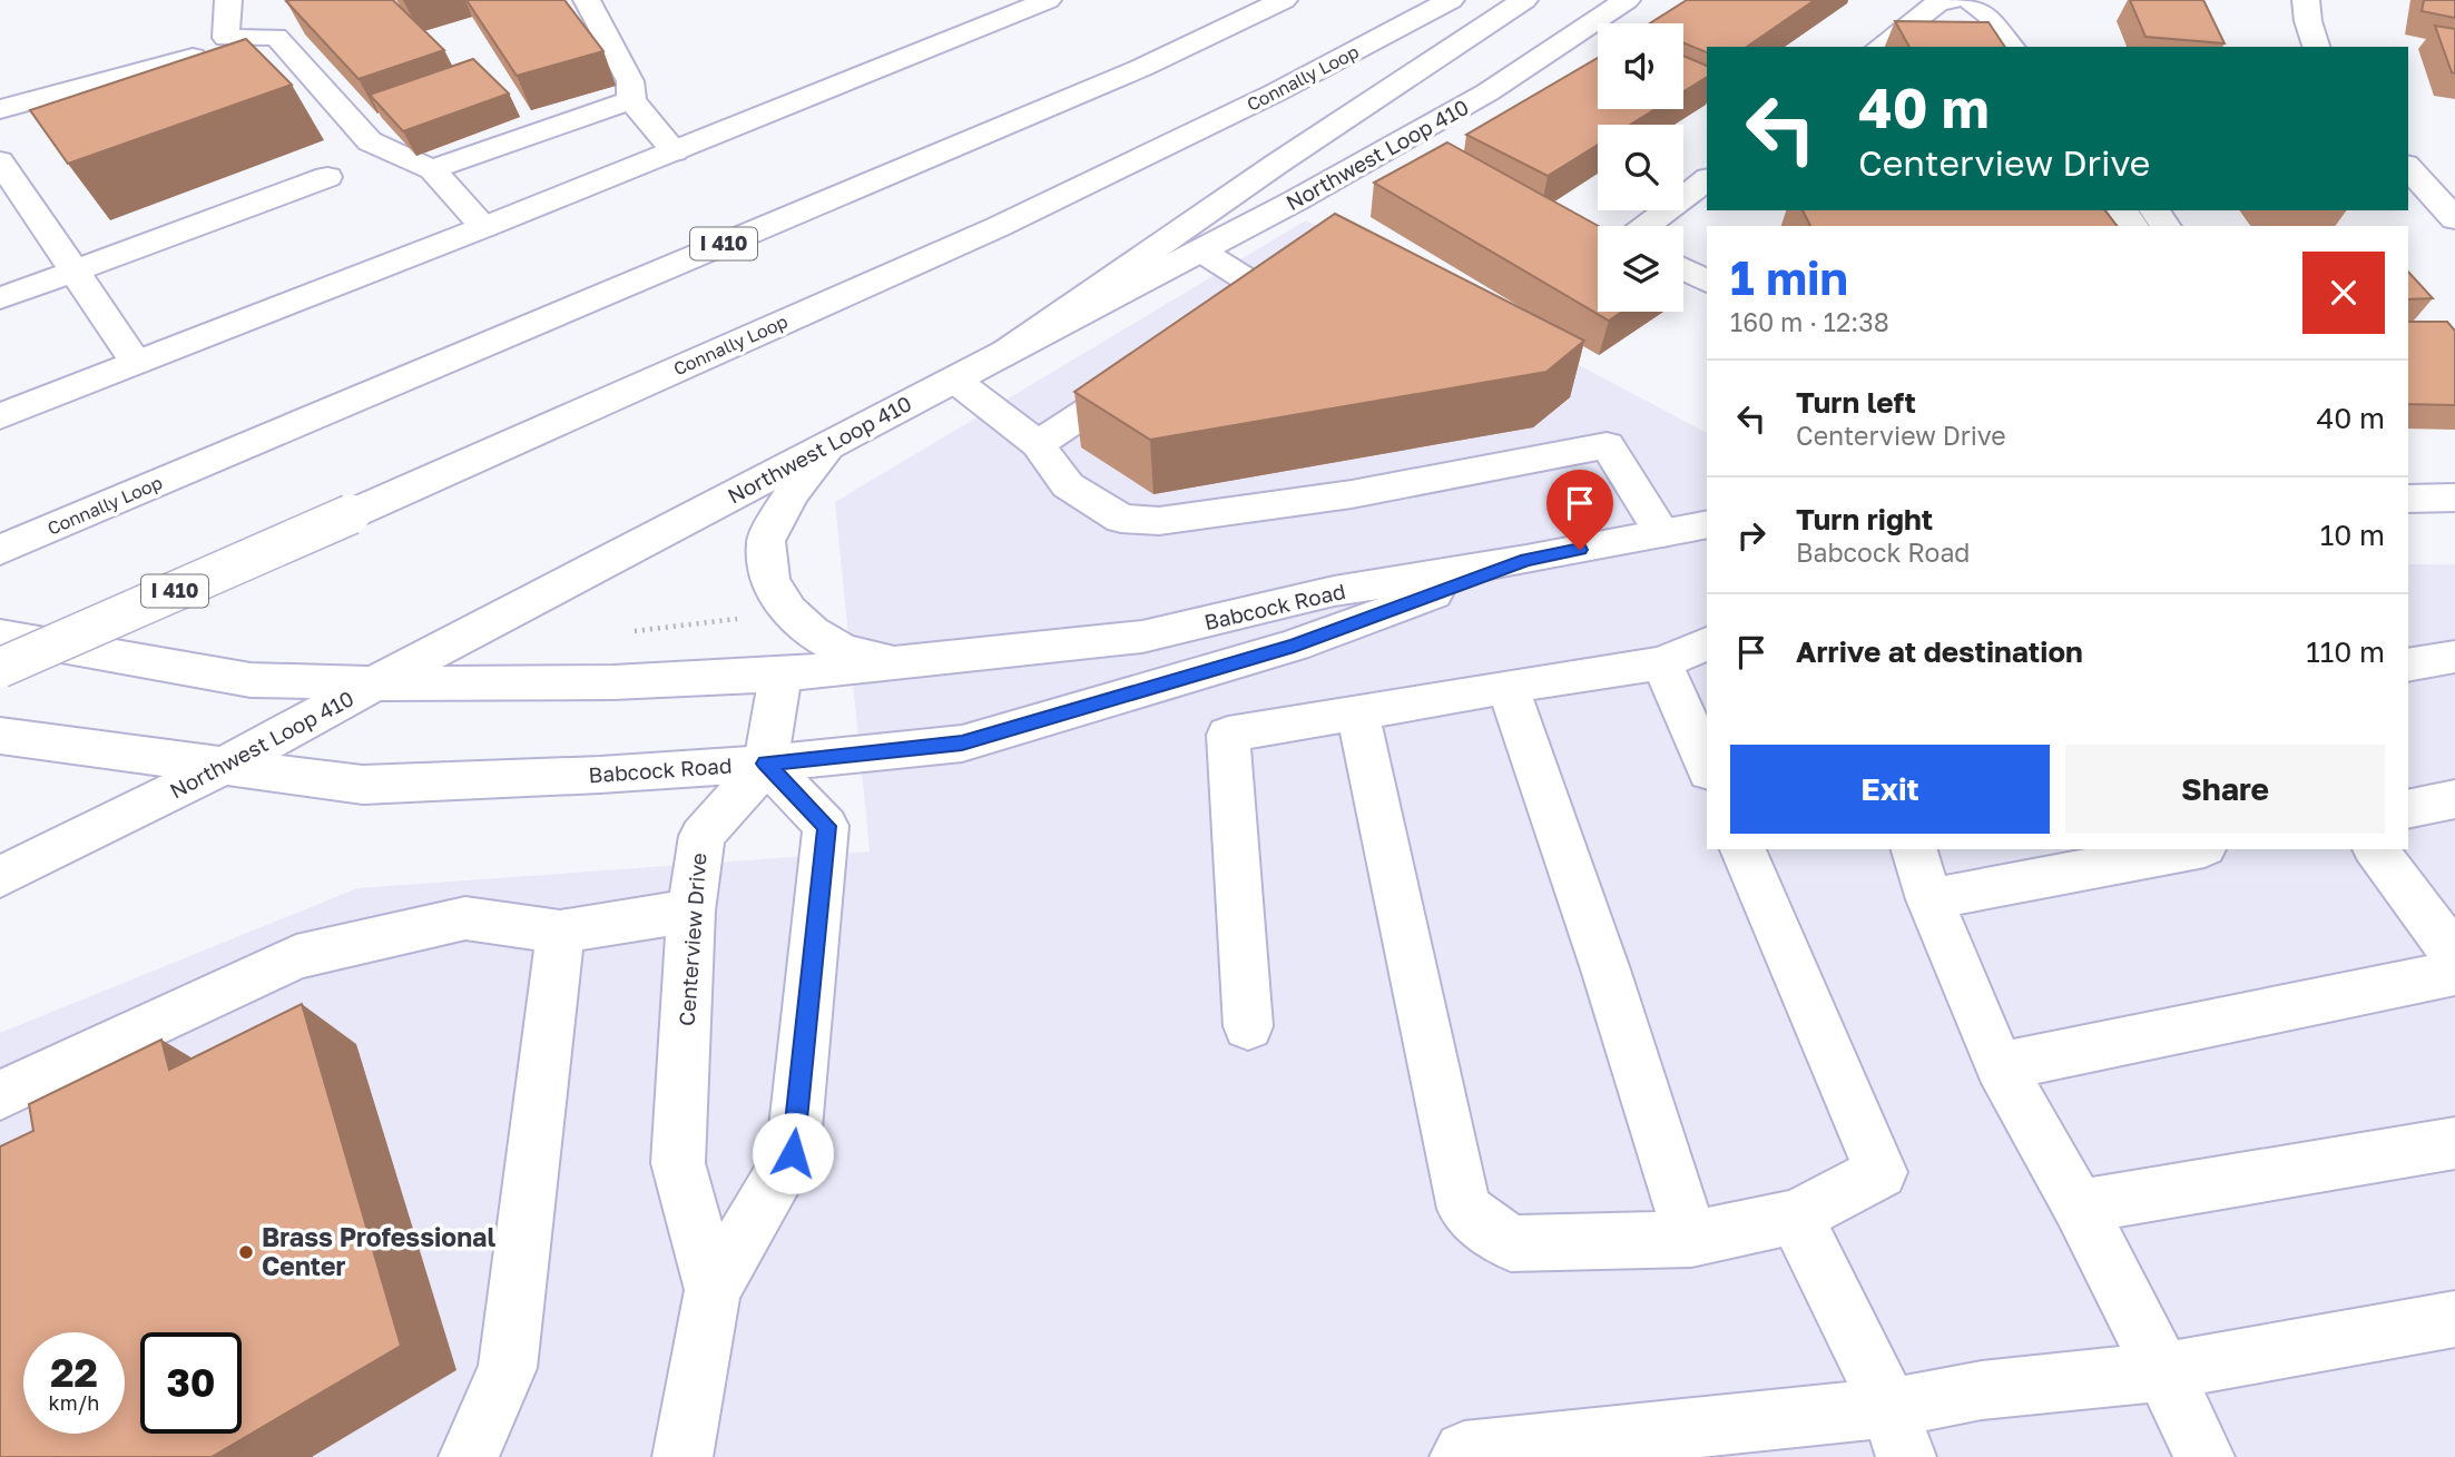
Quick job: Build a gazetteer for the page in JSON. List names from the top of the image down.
{
  "streets": {
    "main road": [
      "Connally Loop",
      "Northwest Loop 410",
      "I 410",
      "Babcock Road",
      "Centerview Drive"
    ]
  },
  "crossings": [
    ["Northwest Loop 410", "Babcock Road"],
    ["Babcock Road", "Centerview Drive"]
  ],
  "places": ["Brass Professional Center"],
  "page": {
    "turn": ["40 m", "Centerview Drive"],
    "heading": ["1 min", "160 m · 12:38"],
    "list": [
      {
        "name": "Turn left",
        "note": "Centerview Drive",
        "value": "40 m"
      },
      {
        "name": "Turn right",
        "note": "Babcock Road",
        "value": "10 m"
      },
      {
        "name": "Arrive at destination",
        "value": "110 m"
      }
    ],
    "buttons": ["Exit", "Share"],
    "speed": "22 km/h",
    "limit": "30"
  }
}
